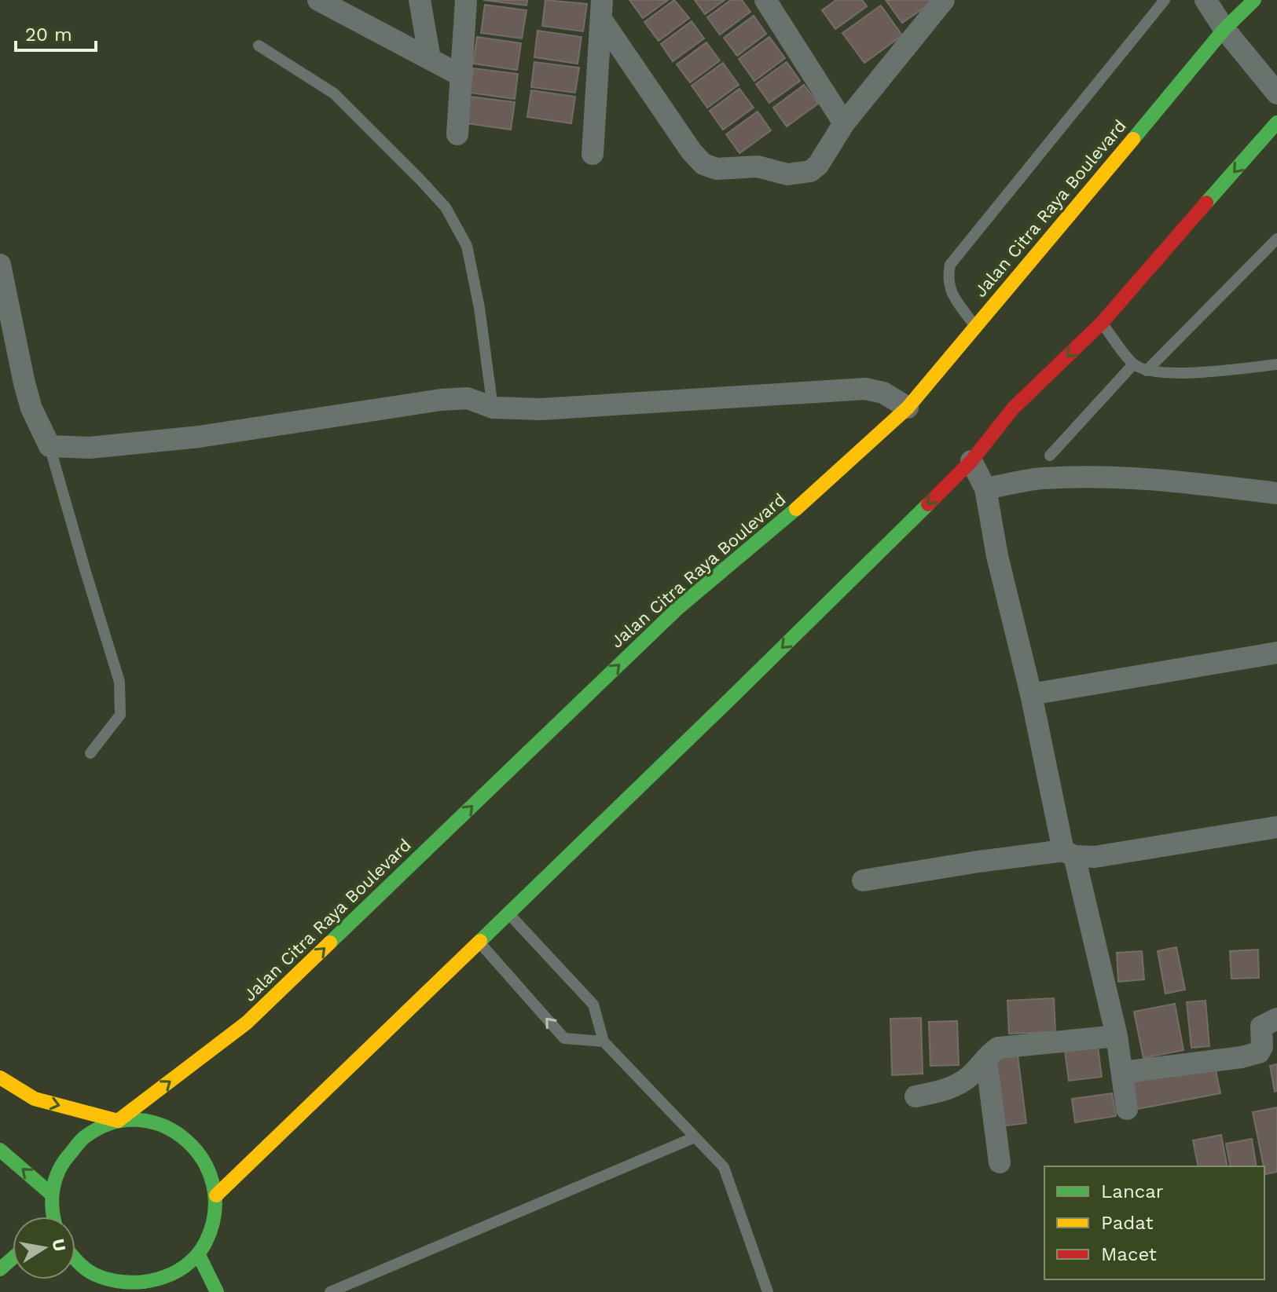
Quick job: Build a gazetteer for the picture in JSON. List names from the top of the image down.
{
  "streets": {
    "main road": ["Jalan Citra Raya Boulevard"]
  },
  "legend": ["Lancar", "Padat", "Macet"],
  "scale_bar": "20 m",
  "north": "right"
}
